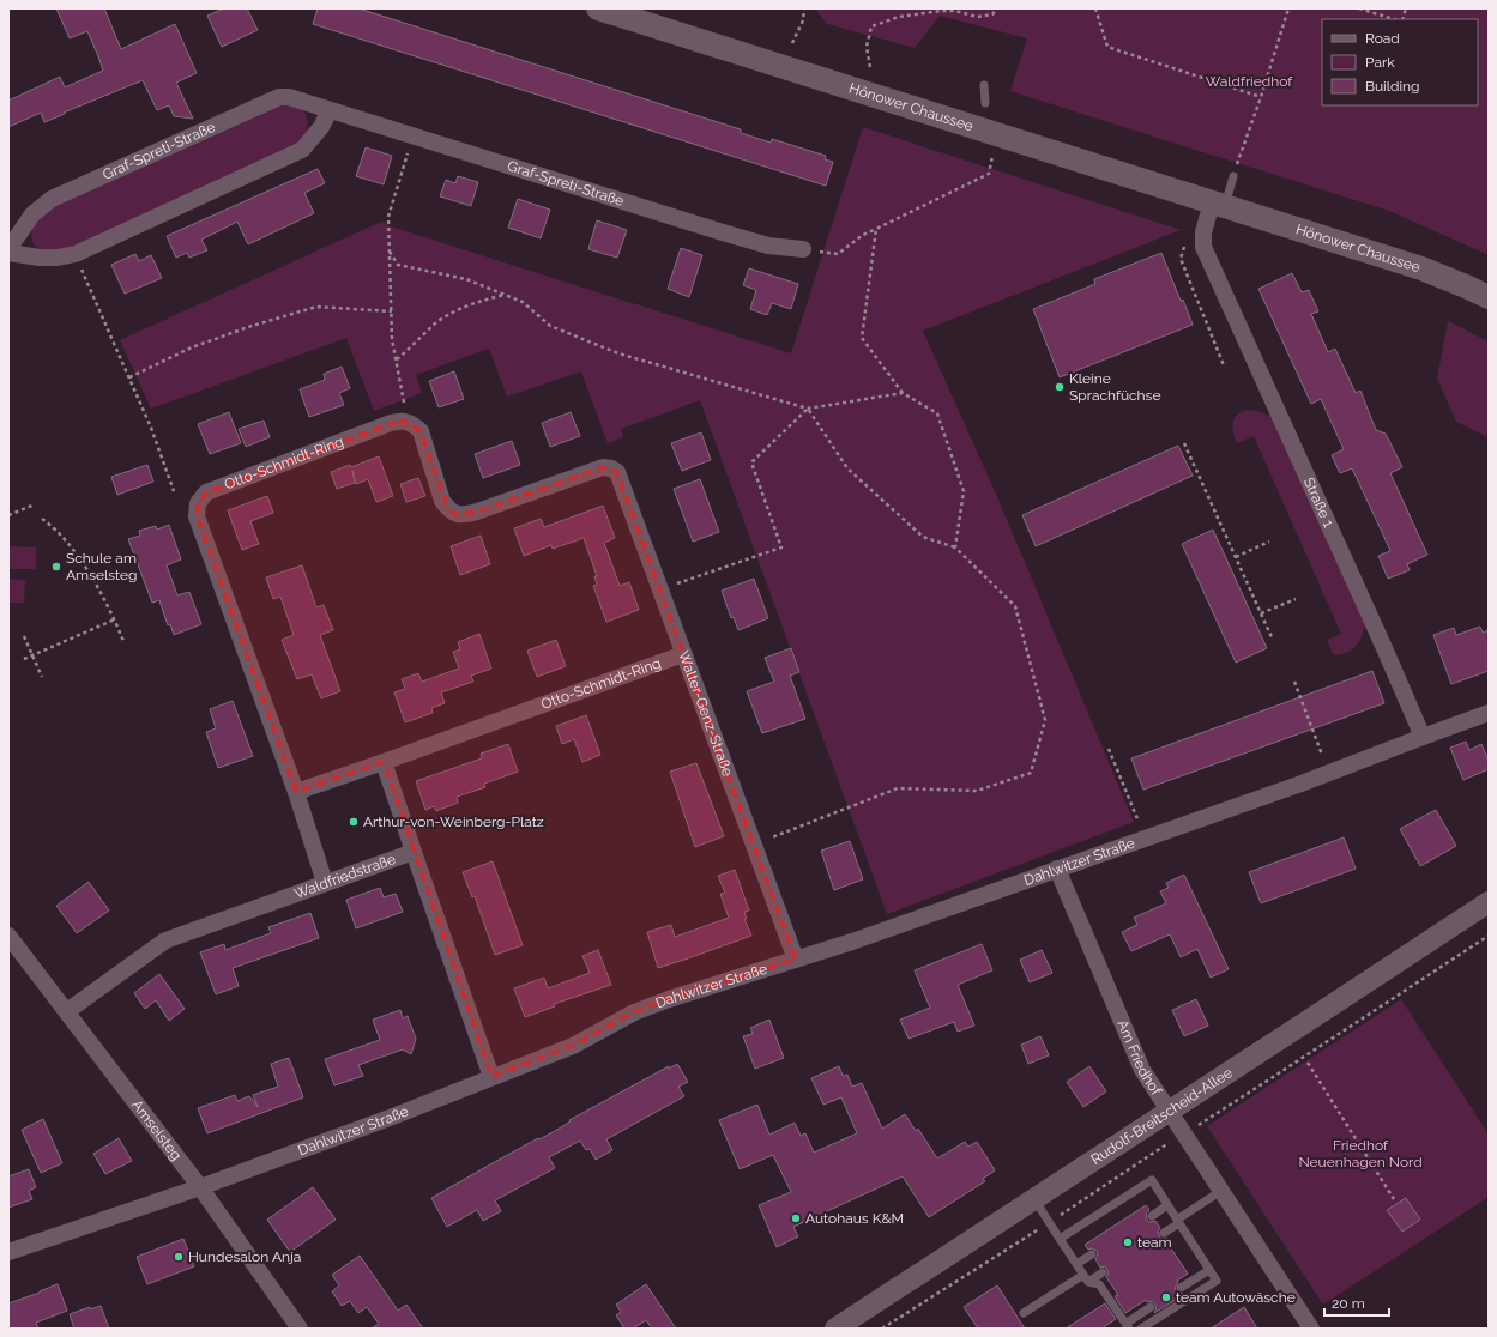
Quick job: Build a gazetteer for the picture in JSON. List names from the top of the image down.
{
  "streets": {
    "main road": ["Hönower Chaussee"],
    "street": [
      "Graf-Spreti-Straße",
      "Otto-Schmidt-Ring",
      "Straße 1",
      "Walter-Genz-Straße",
      "Dahlwitzer Straße",
      "Waldfriedstraße",
      "Am Friedhof",
      "Rudolf-Breitscheid-Allee",
      "Amselsteg"
    ]
  },
  "crossings": [
    ["Hönower Chaussee", "Straße 1"],
    ["Otto-Schmidt-Ring", "Walter-Genz-Straße"],
    ["Otto-Schmidt-Ring", "Waldfriedstraße"],
    ["Straße 1", "Dahlwitzer Straße"],
    ["Walter-Genz-Straße", "Dahlwitzer Straße"],
    ["Dahlwitzer Straße", "Waldfriedstraße"],
    ["Dahlwitzer Straße", "Am Friedhof"],
    ["Dahlwitzer Straße", "Amselsteg"],
    ["Waldfriedstraße", "Amselsteg"],
    ["Am Friedhof", "Rudolf-Breitscheid-Allee"]
  ],
  "parks": ["Waldfriedhof", "Friedhof Neuenhagen Nord"],
  "places": [
    "Kleine Sprachfüchse",
    "Schule am Amselsteg",
    "Arthur-von-Weinberg-Platz",
    "Autohaus K&M",
    "team",
    "Hundesalon Anja",
    "team Autowäsche"
  ],
  "legend": ["Road", "Park", "Building"],
  "scale_bar": "20 m"
}
